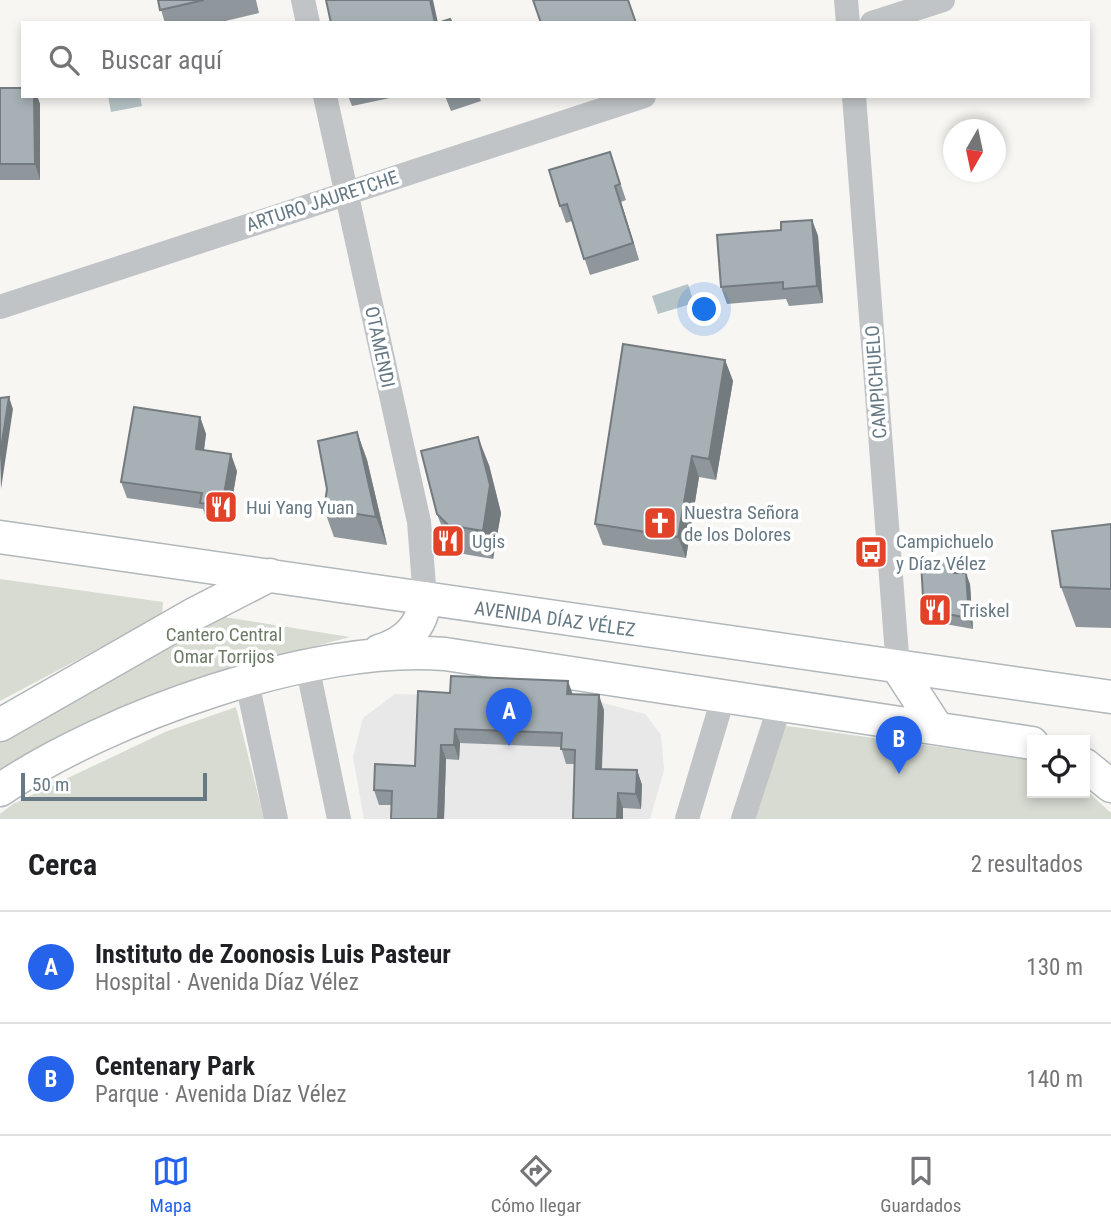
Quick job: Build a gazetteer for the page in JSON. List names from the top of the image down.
{
  "streets": {
    "main road": ["AVENIDA DÍAZ VÉLEZ"],
    "street": ["ARTURO JAURETCHE", "OTAMENDI", "CAMPICHUELO"]
  },
  "crossings": [
    ["ARTURO JAURETCHE", "OTAMENDI"],
    ["OTAMENDI", "AVENIDA DÍAZ VÉLEZ"],
    ["CAMPICHUELO", "AVENIDA DÍAZ VÉLEZ"]
  ],
  "parks": ["Cantero Central Omar Torrijos"],
  "places": {
    "restaurant": ["Hui Yang Yuan", "Ugis", "Triskel"],
    "church": ["Nuestra Señora de los Dolores"],
    "bus stop": ["Campichuelo y Díaz Vélez"]
  },
  "scale_bar": "50 m",
  "north": "bottom",
  "page": {
    "search": "Buscar aquí",
    "pins": ["A", "B"],
    "scale": "50 m",
    "heading": ["Cerca", "2 resultados"],
    "list": [
      {
        "mark": "A",
        "name": "Instituto de Zoonosis Luis Pasteur",
        "note": "Hospital · Avenida Díaz Vélez",
        "value": "130 m"
      },
      {
        "mark": "B",
        "name": "Centenary Park",
        "note": "Parque · Avenida Díaz Vélez",
        "value": "140 m"
      }
    ],
    "nav": ["Mapa", "Cómo llegar", "Guardados"]
  }
}
